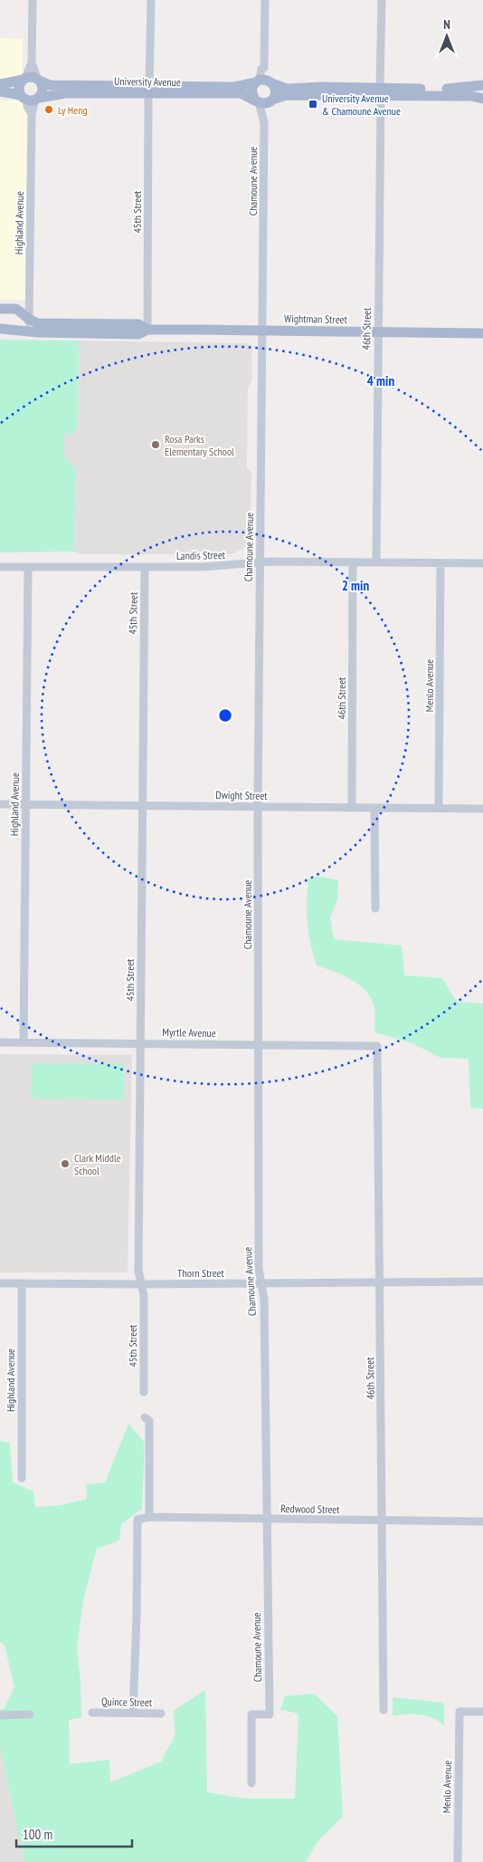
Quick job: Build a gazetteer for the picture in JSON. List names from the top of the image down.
{
  "streets": {
    "main road": ["University Avenue", "Wightman Street"],
    "street": [
      "Chamoune Avenue",
      "45th Street",
      "Highland Avenue",
      "46th Street",
      "Landis Street",
      "Menlo Avenue",
      "Dwight Street",
      "Myrtle Avenue",
      "Thorn Street",
      "Redwood Street",
      "Quince Street"
    ]
  },
  "crossings": [
    ["University Avenue", "Chamoune Avenue"],
    ["University Avenue", "45th Street"],
    ["University Avenue", "Highland Avenue"],
    ["University Avenue", "46th Street"],
    ["Chamoune Avenue", "Wightman Street"],
    ["Chamoune Avenue", "Landis Street"],
    ["Chamoune Avenue", "Dwight Street"],
    ["Chamoune Avenue", "Myrtle Avenue"],
    ["Chamoune Avenue", "Thorn Street"],
    ["Chamoune Avenue", "Redwood Street"],
    ["45th Street", "Wightman Street"],
    ["45th Street", "Landis Street"],
    ["45th Street", "Dwight Street"],
    ["45th Street", "Myrtle Avenue"],
    ["45th Street", "Thorn Street"],
    ["Highland Avenue", "Wightman Street"],
    ["Highland Avenue", "Landis Street"],
    ["Highland Avenue", "Dwight Street"],
    ["Highland Avenue", "Myrtle Avenue"],
    ["Highland Avenue", "Thorn Street"],
    ["Wightman Street", "46th Street"],
    ["46th Street", "Landis Street"],
    ["46th Street", "Dwight Street"],
    ["46th Street", "Myrtle Avenue"],
    ["46th Street", "Thorn Street"],
    ["46th Street", "Redwood Street"],
    ["Landis Street", "Menlo Avenue"],
    ["Menlo Avenue", "Dwight Street"],
    ["Redwood Street", "Quince Street"]
  ],
  "places": {
    "transit": ["University Avenue & Chamoune Avenue"],
    "other": ["Ly Heng", "Rosa Parks Elementary School", "Clark Middle School"]
  },
  "scale_bar": "100 m",
  "north": "top",
  "rings": ["4 min", "2 min"]
}
